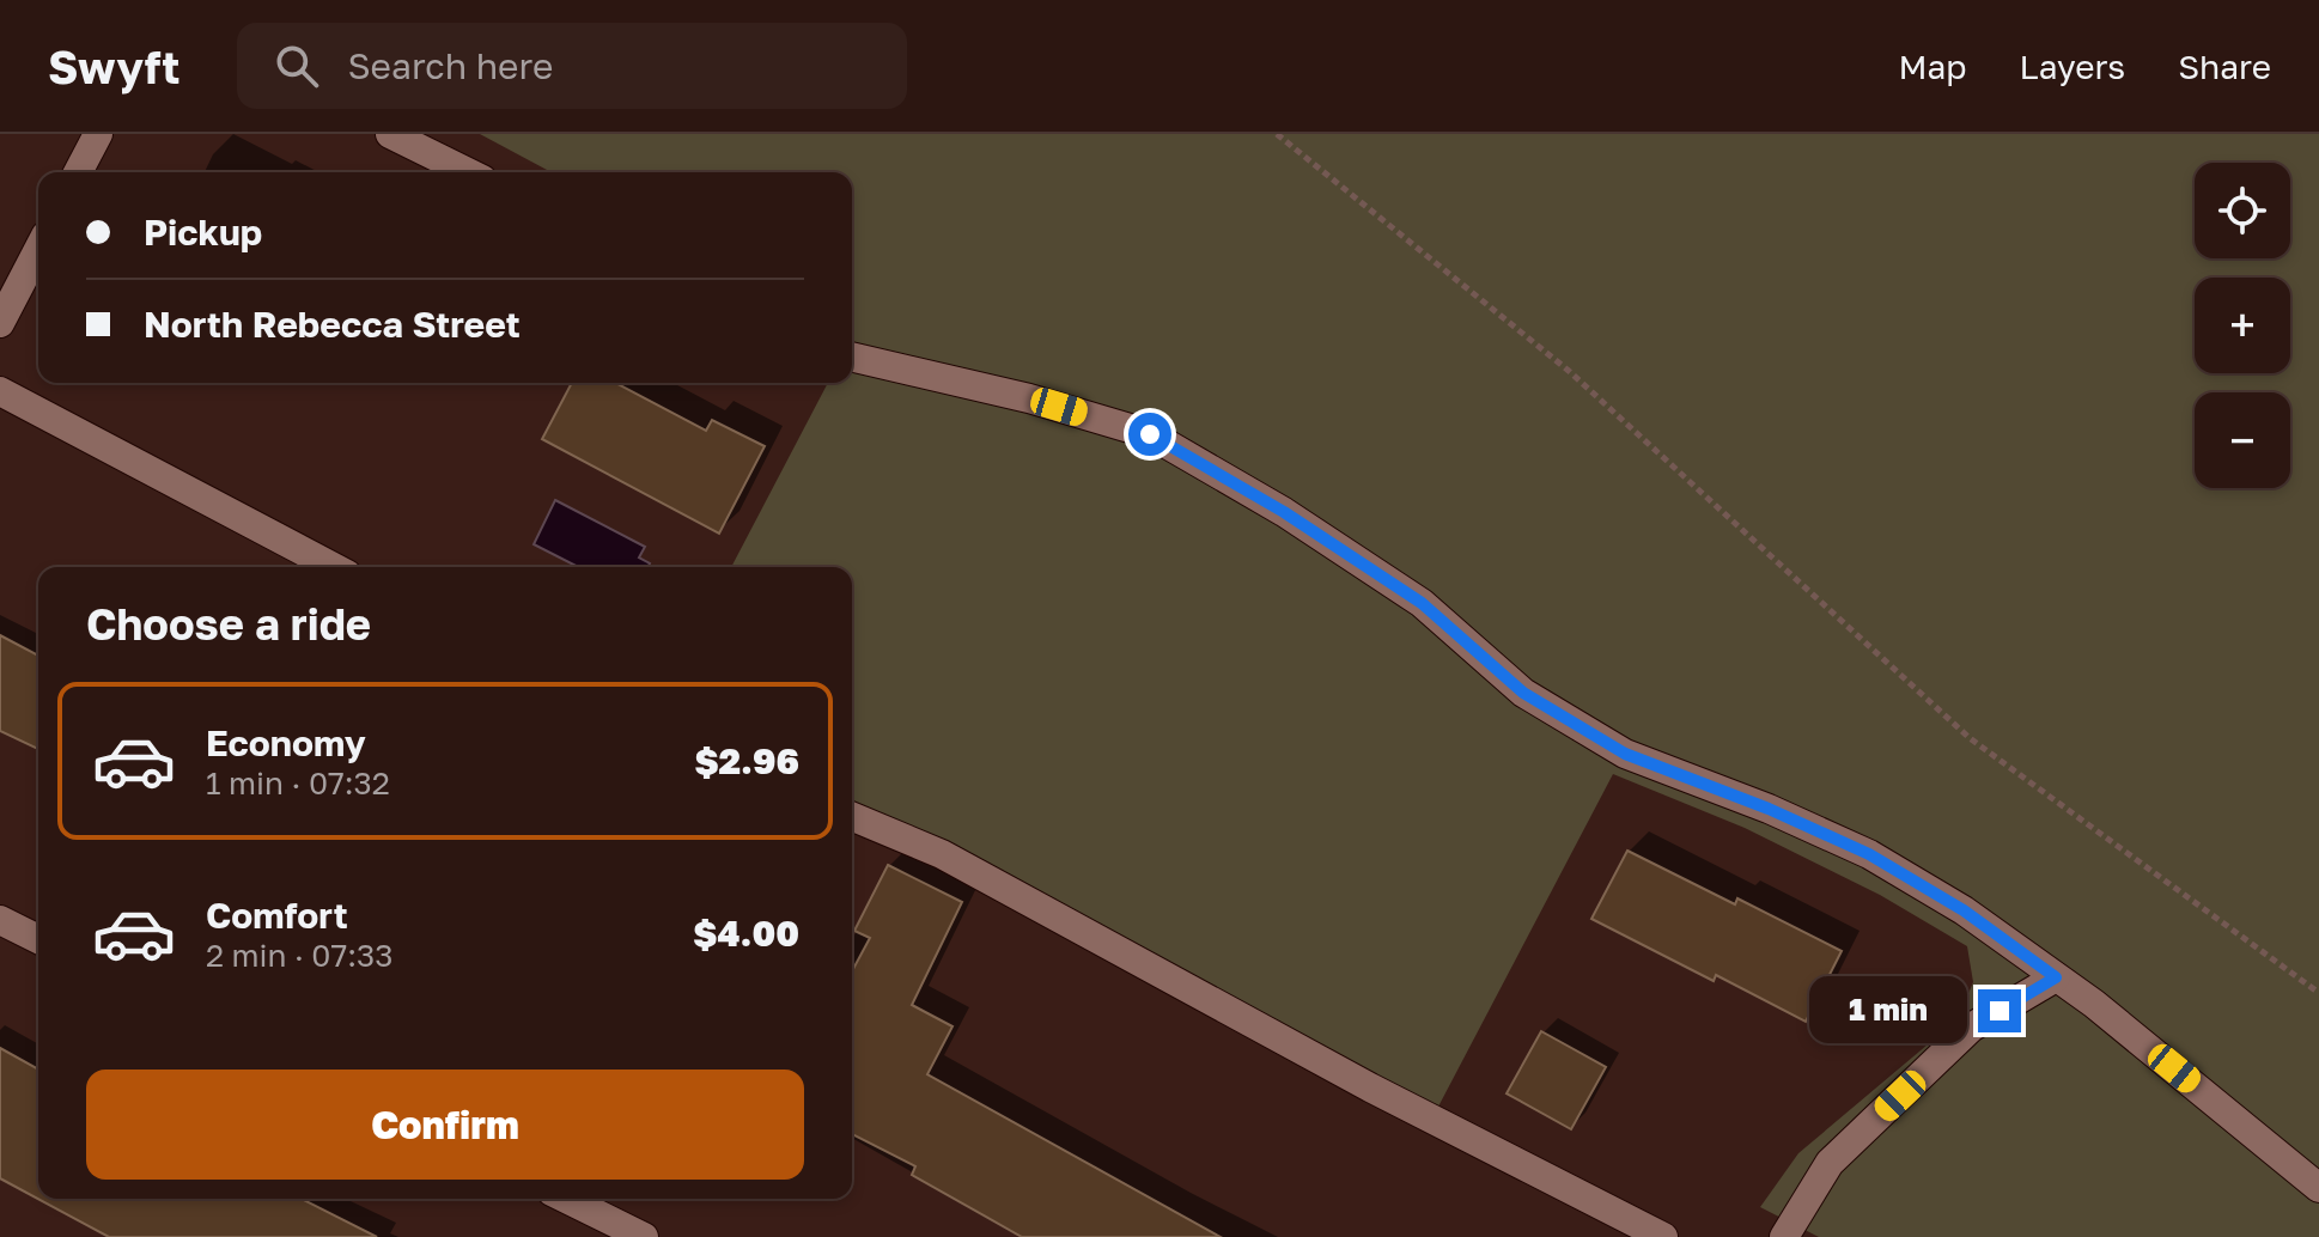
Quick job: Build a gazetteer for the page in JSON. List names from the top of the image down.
{
  "page": {
    "header": "Swyft",
    "search": "Search here",
    "nav": ["Map", "Layers", "Share"],
    "map_buttons": ["+", "−"],
    "banner": ["Pickup", "North Rebecca Street"],
    "heading": "Choose a ride",
    "list": [
      {
        "name": "Economy",
        "note": "1 min · 07:32",
        "value": "$2.96"
      },
      {
        "name": "Comfort",
        "note": "2 min · 07:33",
        "value": "$4.00"
      }
    ],
    "bubble": "1 min",
    "buttons": "Confirm"
  }
}
